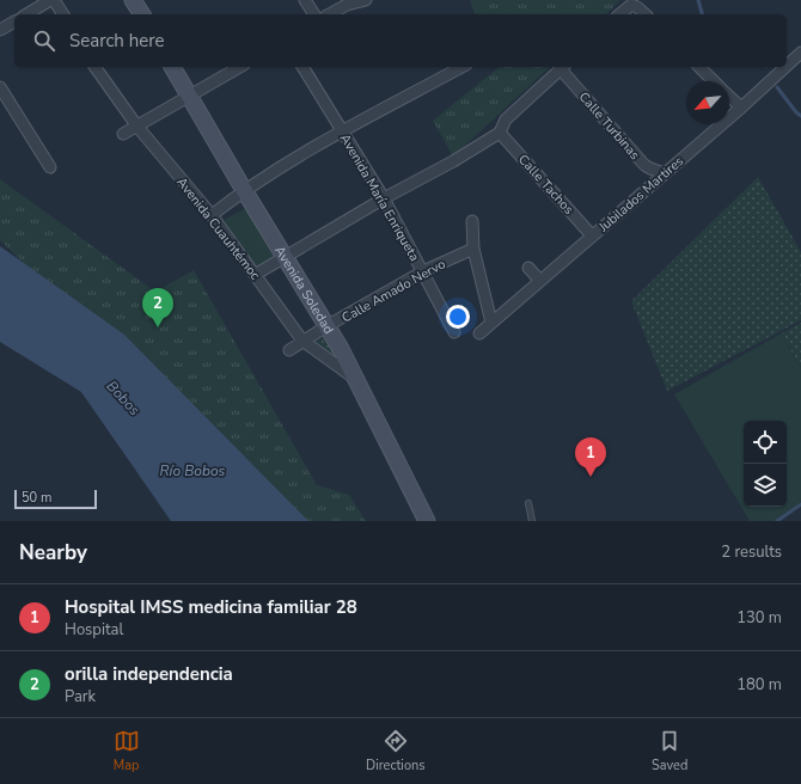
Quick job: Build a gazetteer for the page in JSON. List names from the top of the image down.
{
  "streets": {
    "main road": ["Avenida Soledad"],
    "street": [
      "Calle Turbinas",
      "Calle Tachos",
      "Jubilados Martires",
      "Avenida María Enriqueta",
      "Avenida Cuauhtémoc",
      "Calle Amado Nervo"
    ]
  },
  "crossings": [
    ["Calle Turbinas", "Jubilados Martires"],
    ["Calle Tachos", "Jubilados Martires"],
    ["Avenida María Enriqueta", "Calle Amado Nervo"],
    ["Avenida Cuauhtémoc", "Avenida Soledad"],
    ["Avenida Cuauhtémoc", "Calle Amado Nervo"],
    ["Avenida Soledad", "Calle Amado Nervo"]
  ],
  "water": ["Bobos", "Río Bobos"],
  "scale_bar": "50 m",
  "north": "bottom left",
  "page": {
    "search": "Search here",
    "pins": ["2", "1"],
    "scale": "50 m",
    "heading": ["Nearby", "2 results"],
    "list": [
      {
        "mark": "1",
        "name": "Hospital IMSS medicina familiar 28",
        "note": "Hospital",
        "value": "130 m"
      },
      {
        "mark": "2",
        "name": "orilla independencia",
        "note": "Park",
        "value": "180 m"
      }
    ],
    "nav": ["Map", "Directions", "Saved"]
  }
}
